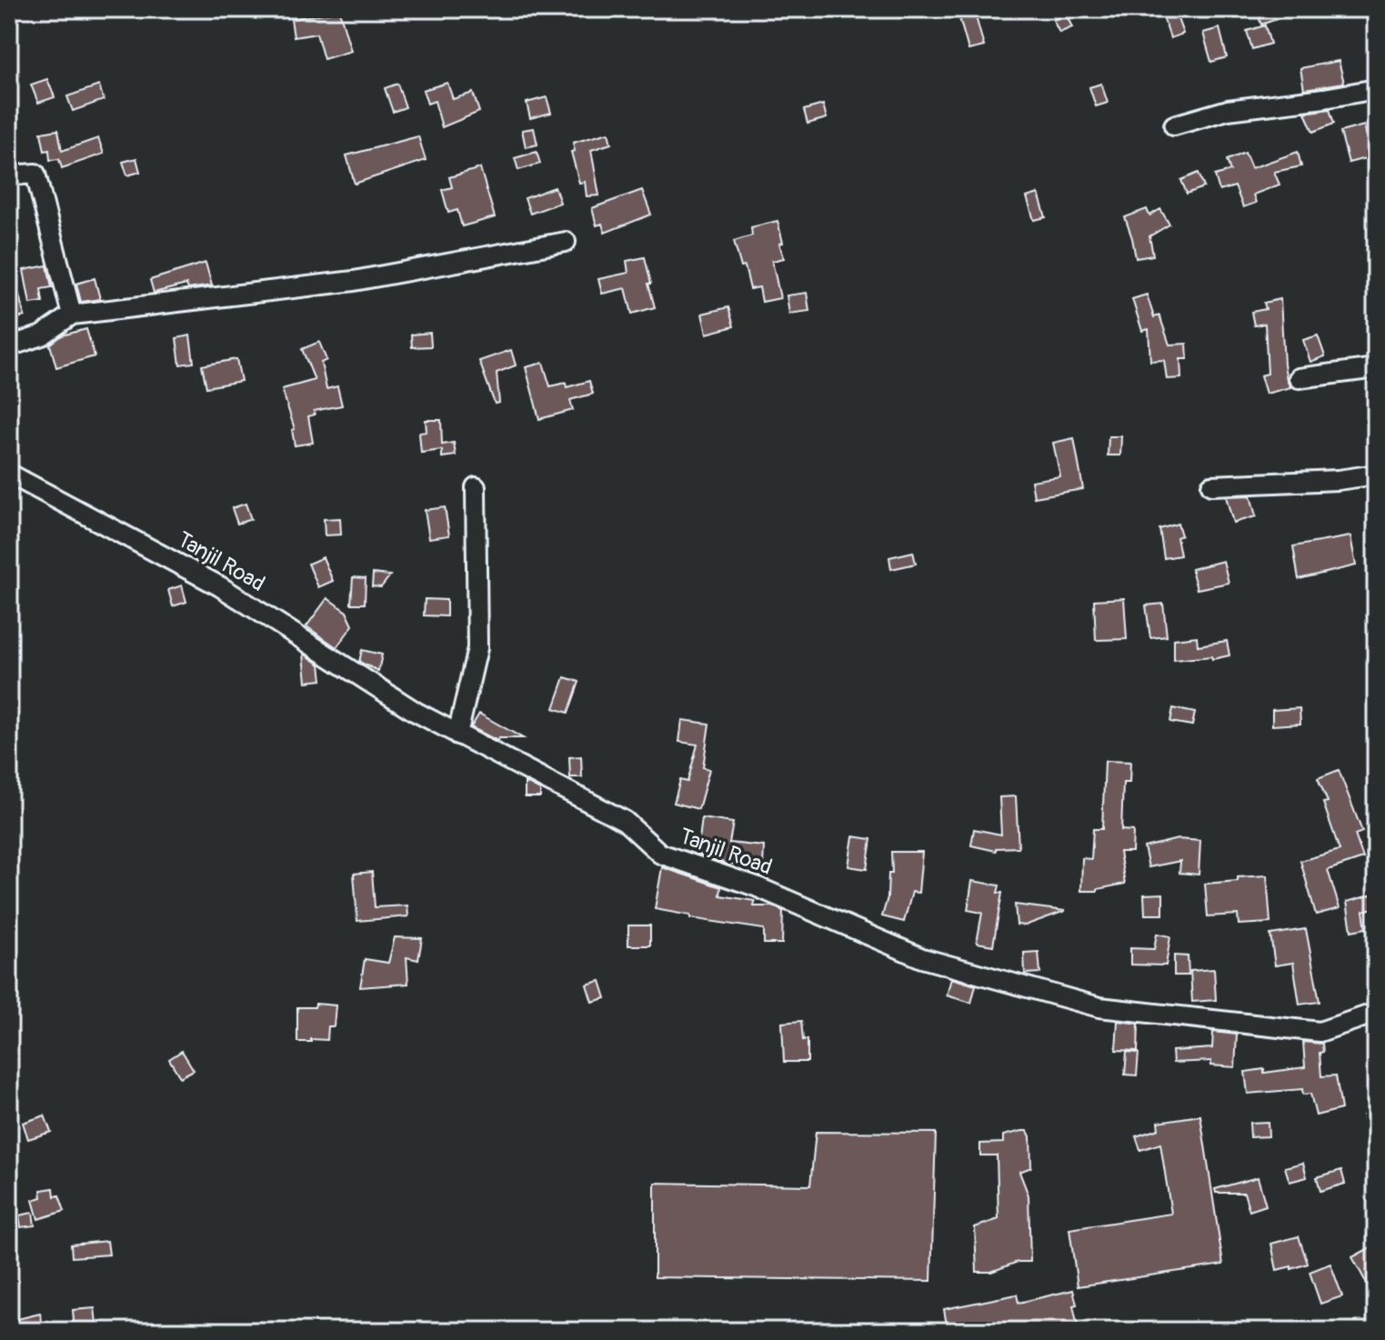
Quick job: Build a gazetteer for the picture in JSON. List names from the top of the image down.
{
  "streets": {
    "street": ["Tanjil Road"]
  }
}
